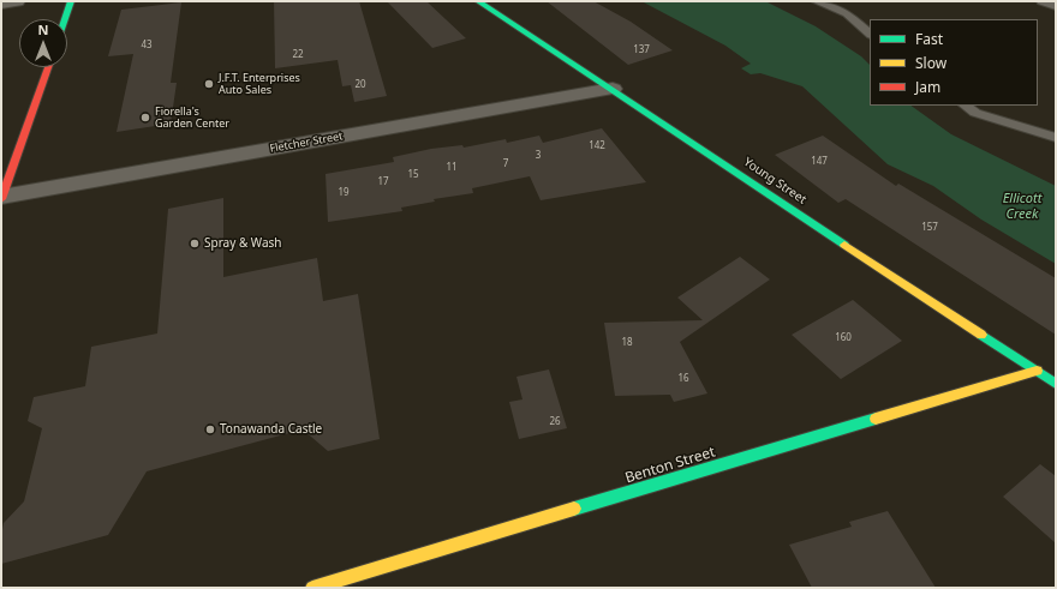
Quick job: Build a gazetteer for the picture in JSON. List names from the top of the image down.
{
  "streets": {
    "street": ["Fletcher Street", "Young Street", "Benton Street"]
  },
  "crossings": [
    ["Fletcher Street", "Young Street"],
    ["Young Street", "Benton Street"]
  ],
  "water": ["Ellicott Creek"],
  "places": [
    "J.F.T. Enterprises Auto Sales",
    "Fiorella's Garden Center",
    "Spray & Wash",
    "Tonawanda Castle"
  ],
  "house_numbers": [
    "43",
    "137",
    "22",
    "20",
    "142",
    "3",
    "147",
    "7",
    "11",
    "15",
    "17",
    "19",
    "157",
    "160",
    "18",
    "16",
    "26"
  ],
  "legend": ["Fast", "Slow", "Jam"],
  "north": "top"
}
